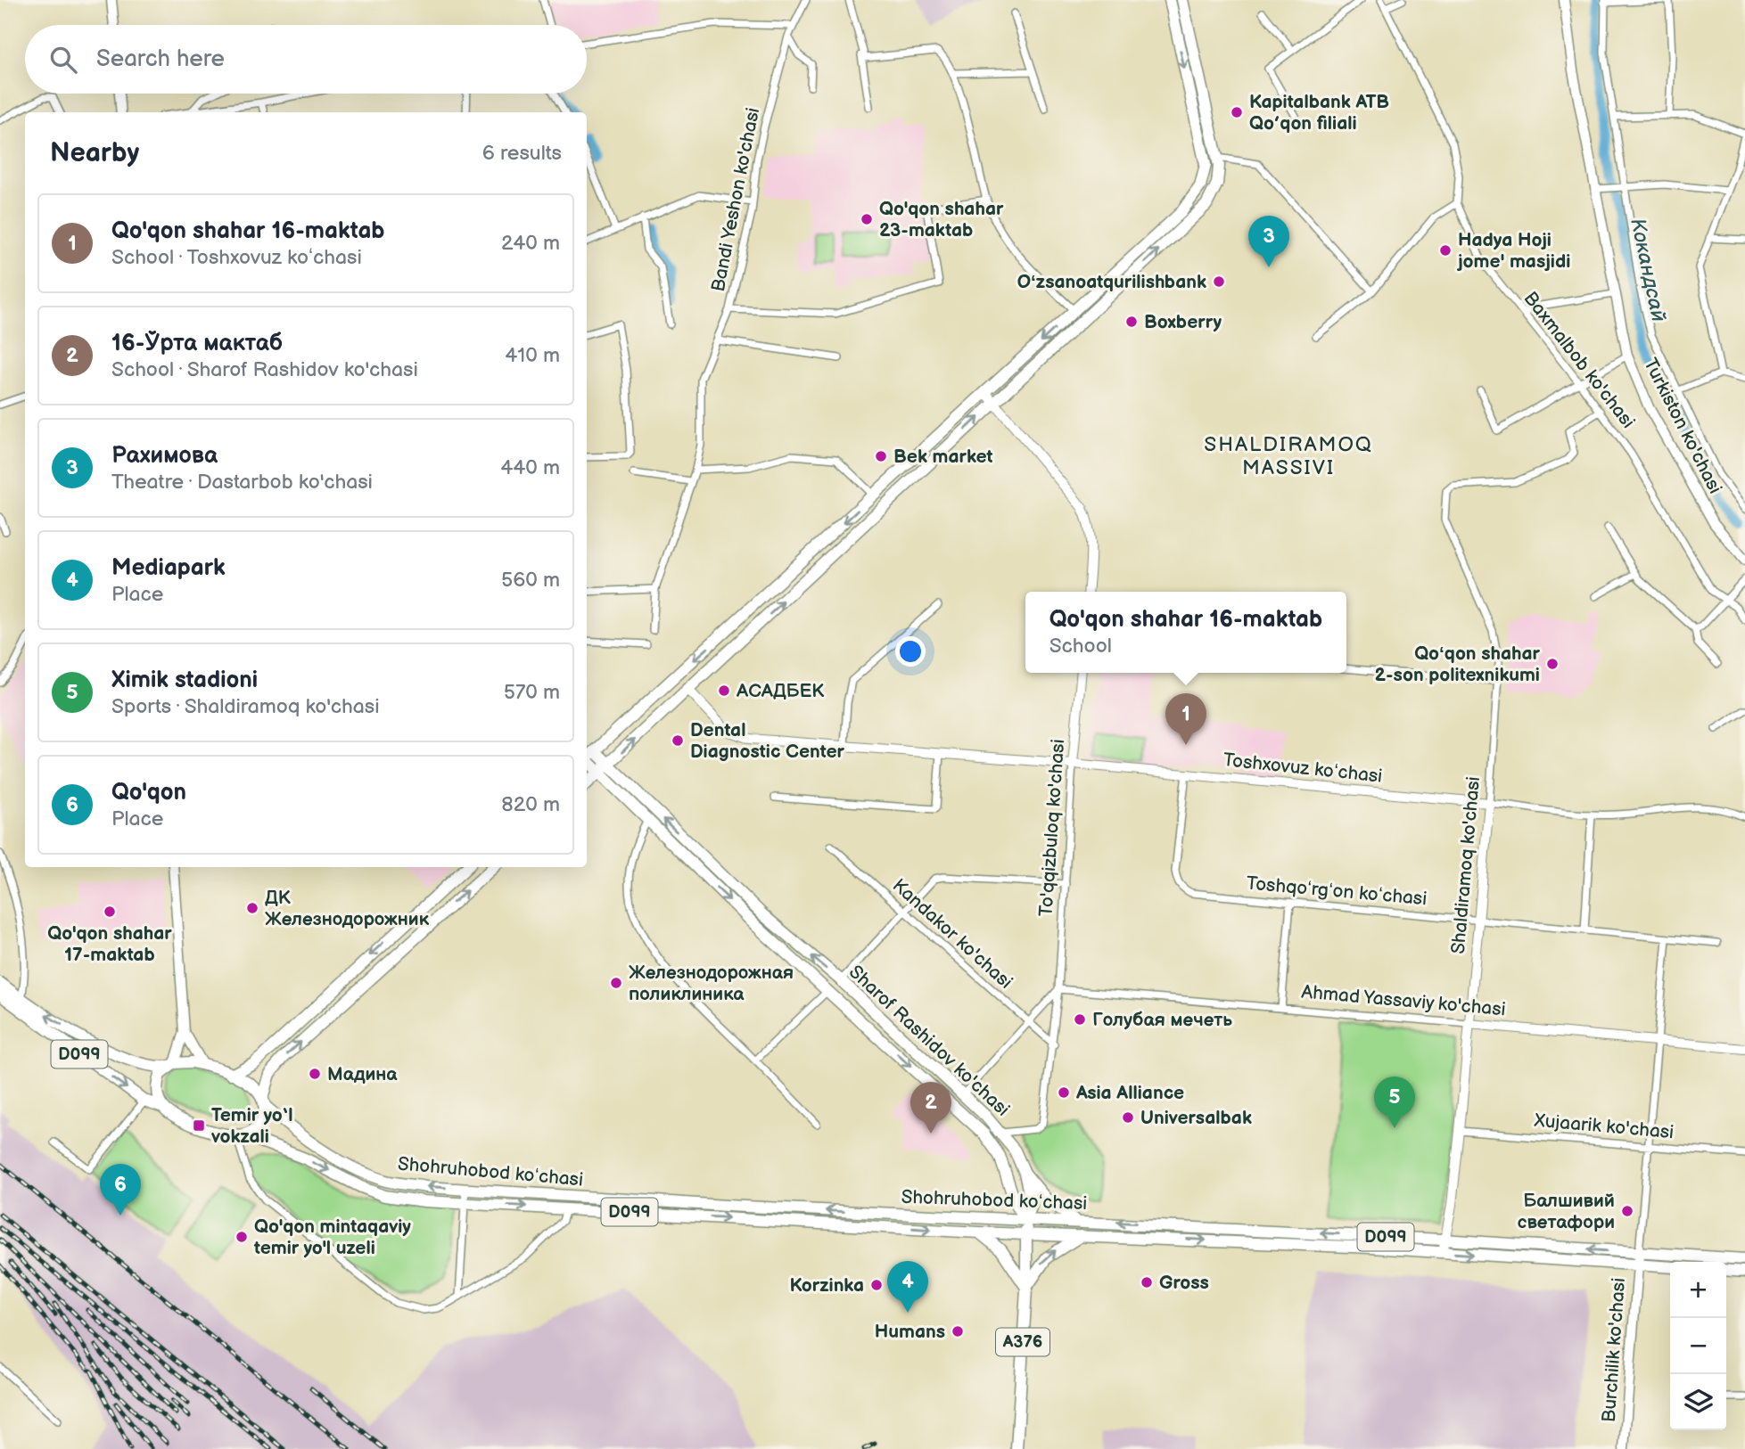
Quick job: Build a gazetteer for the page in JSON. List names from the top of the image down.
{
  "streets": {
    "main road": [
      "Turkiston ko'chasi",
      "Sharof Rashidov ko'chasi",
      "D099",
      "Shohruhobod koʻchasi",
      "A376",
      "Burchilik ko'chasi"
    ],
    "street": [
      "Bandi Yeshon ko'chasi",
      "Baxmalbob ko'chasi",
      "Toshxovuz koʻchasi",
      "To'qqizbuloq ko'chasi",
      "Shaldiramoq ko'chasi",
      "Toshqoʻrgʻon koʻchasi",
      "Kandakor ko'chasi",
      "Ahmad Yassaviy ko'chasi",
      "Xujaarik ko'chasi"
    ]
  },
  "crossings": [
    ["Baxmalbob ko'chasi", "Shaldiramoq ko'chasi"],
    ["Toshxovuz koʻchasi", "To'qqizbuloq ko'chasi"],
    ["Toshxovuz koʻchasi", "Shaldiramoq ko'chasi"],
    ["Toshxovuz koʻchasi", "Toshqoʻrgʻon koʻchasi"],
    ["To'qqizbuloq ko'chasi", "Kandakor ko'chasi"],
    ["To'qqizbuloq ko'chasi", "Ahmad Yassaviy ko'chasi"],
    ["To'qqizbuloq ko'chasi", "Sharof Rashidov ko'chasi"],
    ["Shaldiramoq ko'chasi", "Toshqoʻrgʻon koʻchasi"],
    ["Shaldiramoq ko'chasi", "Ahmad Yassaviy ko'chasi"],
    ["Shaldiramoq ko'chasi", "Xujaarik ko'chasi"],
    ["Shaldiramoq ko'chasi", "Shohruhobod koʻchasi"],
    ["Sharof Rashidov ko'chasi", "Shohruhobod koʻchasi"],
    ["D099", "Shohruhobod koʻchasi"],
    ["Shohruhobod koʻchasi", "A376"],
    ["Shohruhobod koʻchasi", "Burchilik ko'chasi"]
  ],
  "districts": ["SHALDIRAMOQ MASSIVI"],
  "water": ["Кокандсай"],
  "places": {
    "other": [
      "Kapitalbank ATB Qo’qon filiali",
      "Qo'qon shahar 23-maktab",
      "Hadya Hoji jome' masjidi",
      "Oʻzsanoatqurilishbank",
      "Boxberry",
      "Bek market",
      "Qoʻqon shahar 2-son politexnikumi",
      "АСАДБЕК",
      "Dental Diagnostic Center",
      "ДК Железнодорожник",
      "Qo'qon shahar 17-maktab",
      "Железнодорожная поликлиника",
      "Голубая мечеть",
      "Мадина",
      "Asia Alliance",
      "Universalbak",
      "Балшивий светафори",
      "Qo'qon mintaqaviy temir yo'l uzeli",
      "Gross",
      "Korzinka",
      "Humans"
    ],
    "transit": ["Temir yo‘l vokzali"]
  },
  "page": {
    "search": "Search here",
    "heading": ["Nearby", "6 results"],
    "list": [
      {
        "mark": "1",
        "name": "Qo'qon shahar 16-maktab",
        "note": "School · Toshxovuz koʻchasi",
        "value": "240 m"
      },
      {
        "mark": "2",
        "name": "16-Ўрта мактаб",
        "note": "School · Sharof Rashidov ko'chasi",
        "value": "410 m"
      },
      {
        "mark": "3",
        "name": "Рахимова",
        "note": "Theatre · Dastarbob ko'chasi",
        "value": "440 m"
      },
      {
        "mark": "4",
        "name": "Mediapark",
        "note": "Place",
        "value": "560 m"
      },
      {
        "mark": "5",
        "name": "Ximik stadioni",
        "note": "Sports · Shaldiramoq ko'chasi",
        "value": "570 m"
      },
      {
        "mark": "6",
        "name": "Qo'qon",
        "note": "Place",
        "value": "820 m"
      }
    ],
    "pins": [
      "3",
      "1",
      "5",
      "2",
      "6",
      "4"
    ],
    "popup": ["Qo'qon shahar 16-maktab", "School"],
    "map_buttons": ["+", "−"]
  }
}
